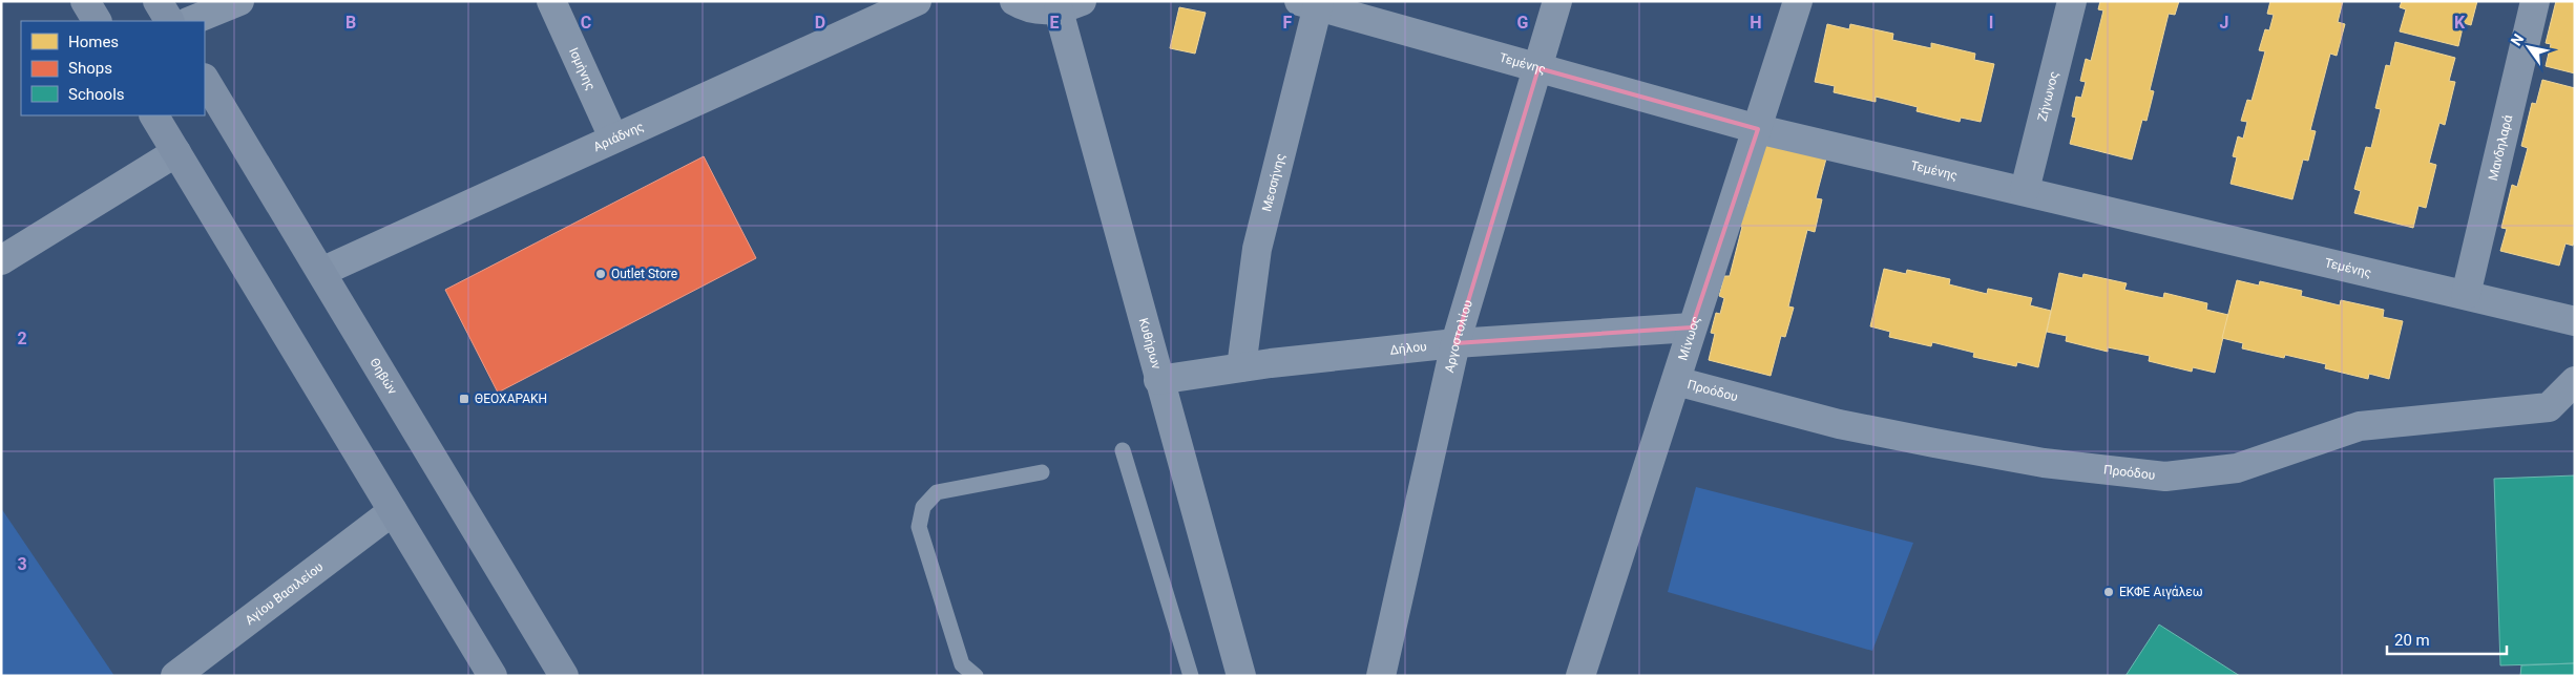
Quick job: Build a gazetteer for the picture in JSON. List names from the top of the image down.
{
  "streets": {
    "main road": ["Θηβών"],
    "street": [
      "Τεμένης",
      "Ισμήνης",
      "Ζήνωνος",
      "Αριάδνης",
      "Μανδηλαρά",
      "Μεσσήνης",
      "Αργοστολίου",
      "Μίνωος",
      "Κυθήρων",
      "Δήλου",
      "Προόδου",
      "Αγίου Βασιλείου"
    ]
  },
  "crossings": [
    ["Τεμένης", "Ζήνωνος"],
    ["Τεμένης", "Μανδηλαρά"],
    ["Τεμένης", "Μεσσήνης"],
    ["Τεμένης", "Αργοστολίου"],
    ["Τεμένης", "Μίνωος"],
    ["Ισμήνης", "Αριάδνης"],
    ["Αριάδνης", "Θηβών"],
    ["Μεσσήνης", "Δήλου"],
    ["Αργοστολίου", "Δήλου"],
    ["Μίνωος", "Δήλου"],
    ["Μίνωος", "Προόδου"],
    ["Κυθήρων", "Δήλου"]
  ],
  "places": {
    "other": ["Outlet Store", "ΕΚΦΕ Αιγάλεω"],
    "transit": ["ΘΕΟΧΑΡΑΚΗ"]
  },
  "legend": ["Homes", "Shops", "Schools"],
  "scale_bar": "20 m",
  "north": "top left",
  "grid": {
    "columns": [
      "B",
      "C",
      "D",
      "E",
      "F",
      "G",
      "H",
      "I",
      "J",
      "K"
    ],
    "rows": ["2", "3"]
  }
}
